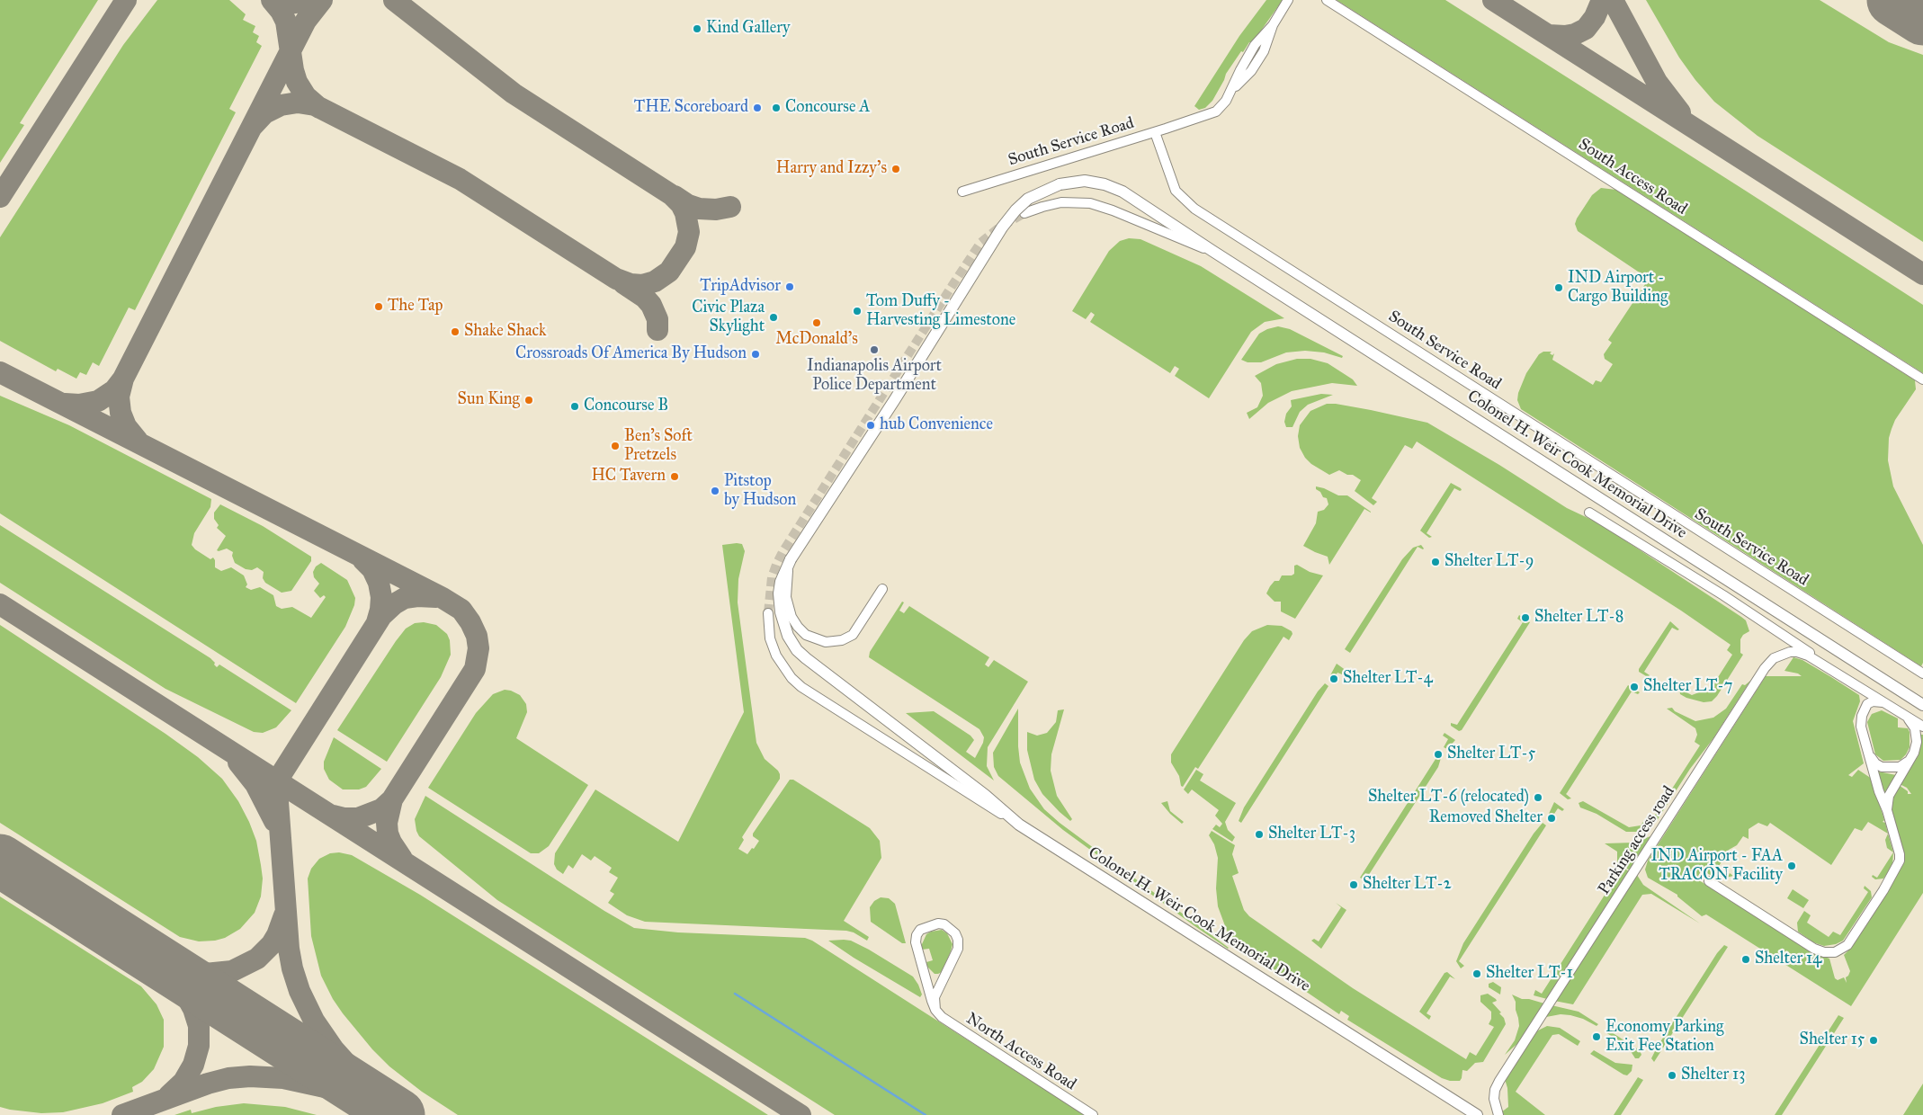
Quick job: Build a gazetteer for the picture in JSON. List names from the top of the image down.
{
  "streets": {
    "street": [
      "South Service Road",
      "South Access Road",
      "Colonel H. Weir Cook Memorial Drive",
      "Parking access road",
      "North Access Road"
    ]
  },
  "places": [
    "Kind Gallery",
    "THE Scoreboard",
    "Concourse A",
    "Harry and Izzy's",
    "TripAdvisor",
    "IND Airport - Cargo Building",
    "The Tap",
    "Tom Duffy - Harvesting Limestone",
    "Civic Plaza Skylight",
    "McDonald's",
    "Shake Shack",
    "Indianapolis Airport Police Department",
    "Crossroads Of America By Hudson",
    "Sun King",
    "Concourse B",
    "hub Convenience",
    "Ben's Soft Pretzels",
    "HC Tavern",
    "Pitstop by Hudson",
    "Shelter LT-9",
    "Shelter LT-8",
    "Shelter LT-4",
    "Shelter LT-7",
    "Shelter LT-5",
    "Shelter LT-6 (relocated)",
    "Removed Shelter",
    "Shelter LT-3",
    "IND Airport - FAA TRACON Facility",
    "Shelter LT-2",
    "Shelter 14",
    "Shelter LT-1",
    "Economy Parking Exit Fee Station",
    "Shelter 15",
    "Shelter 13"
  ]
}
